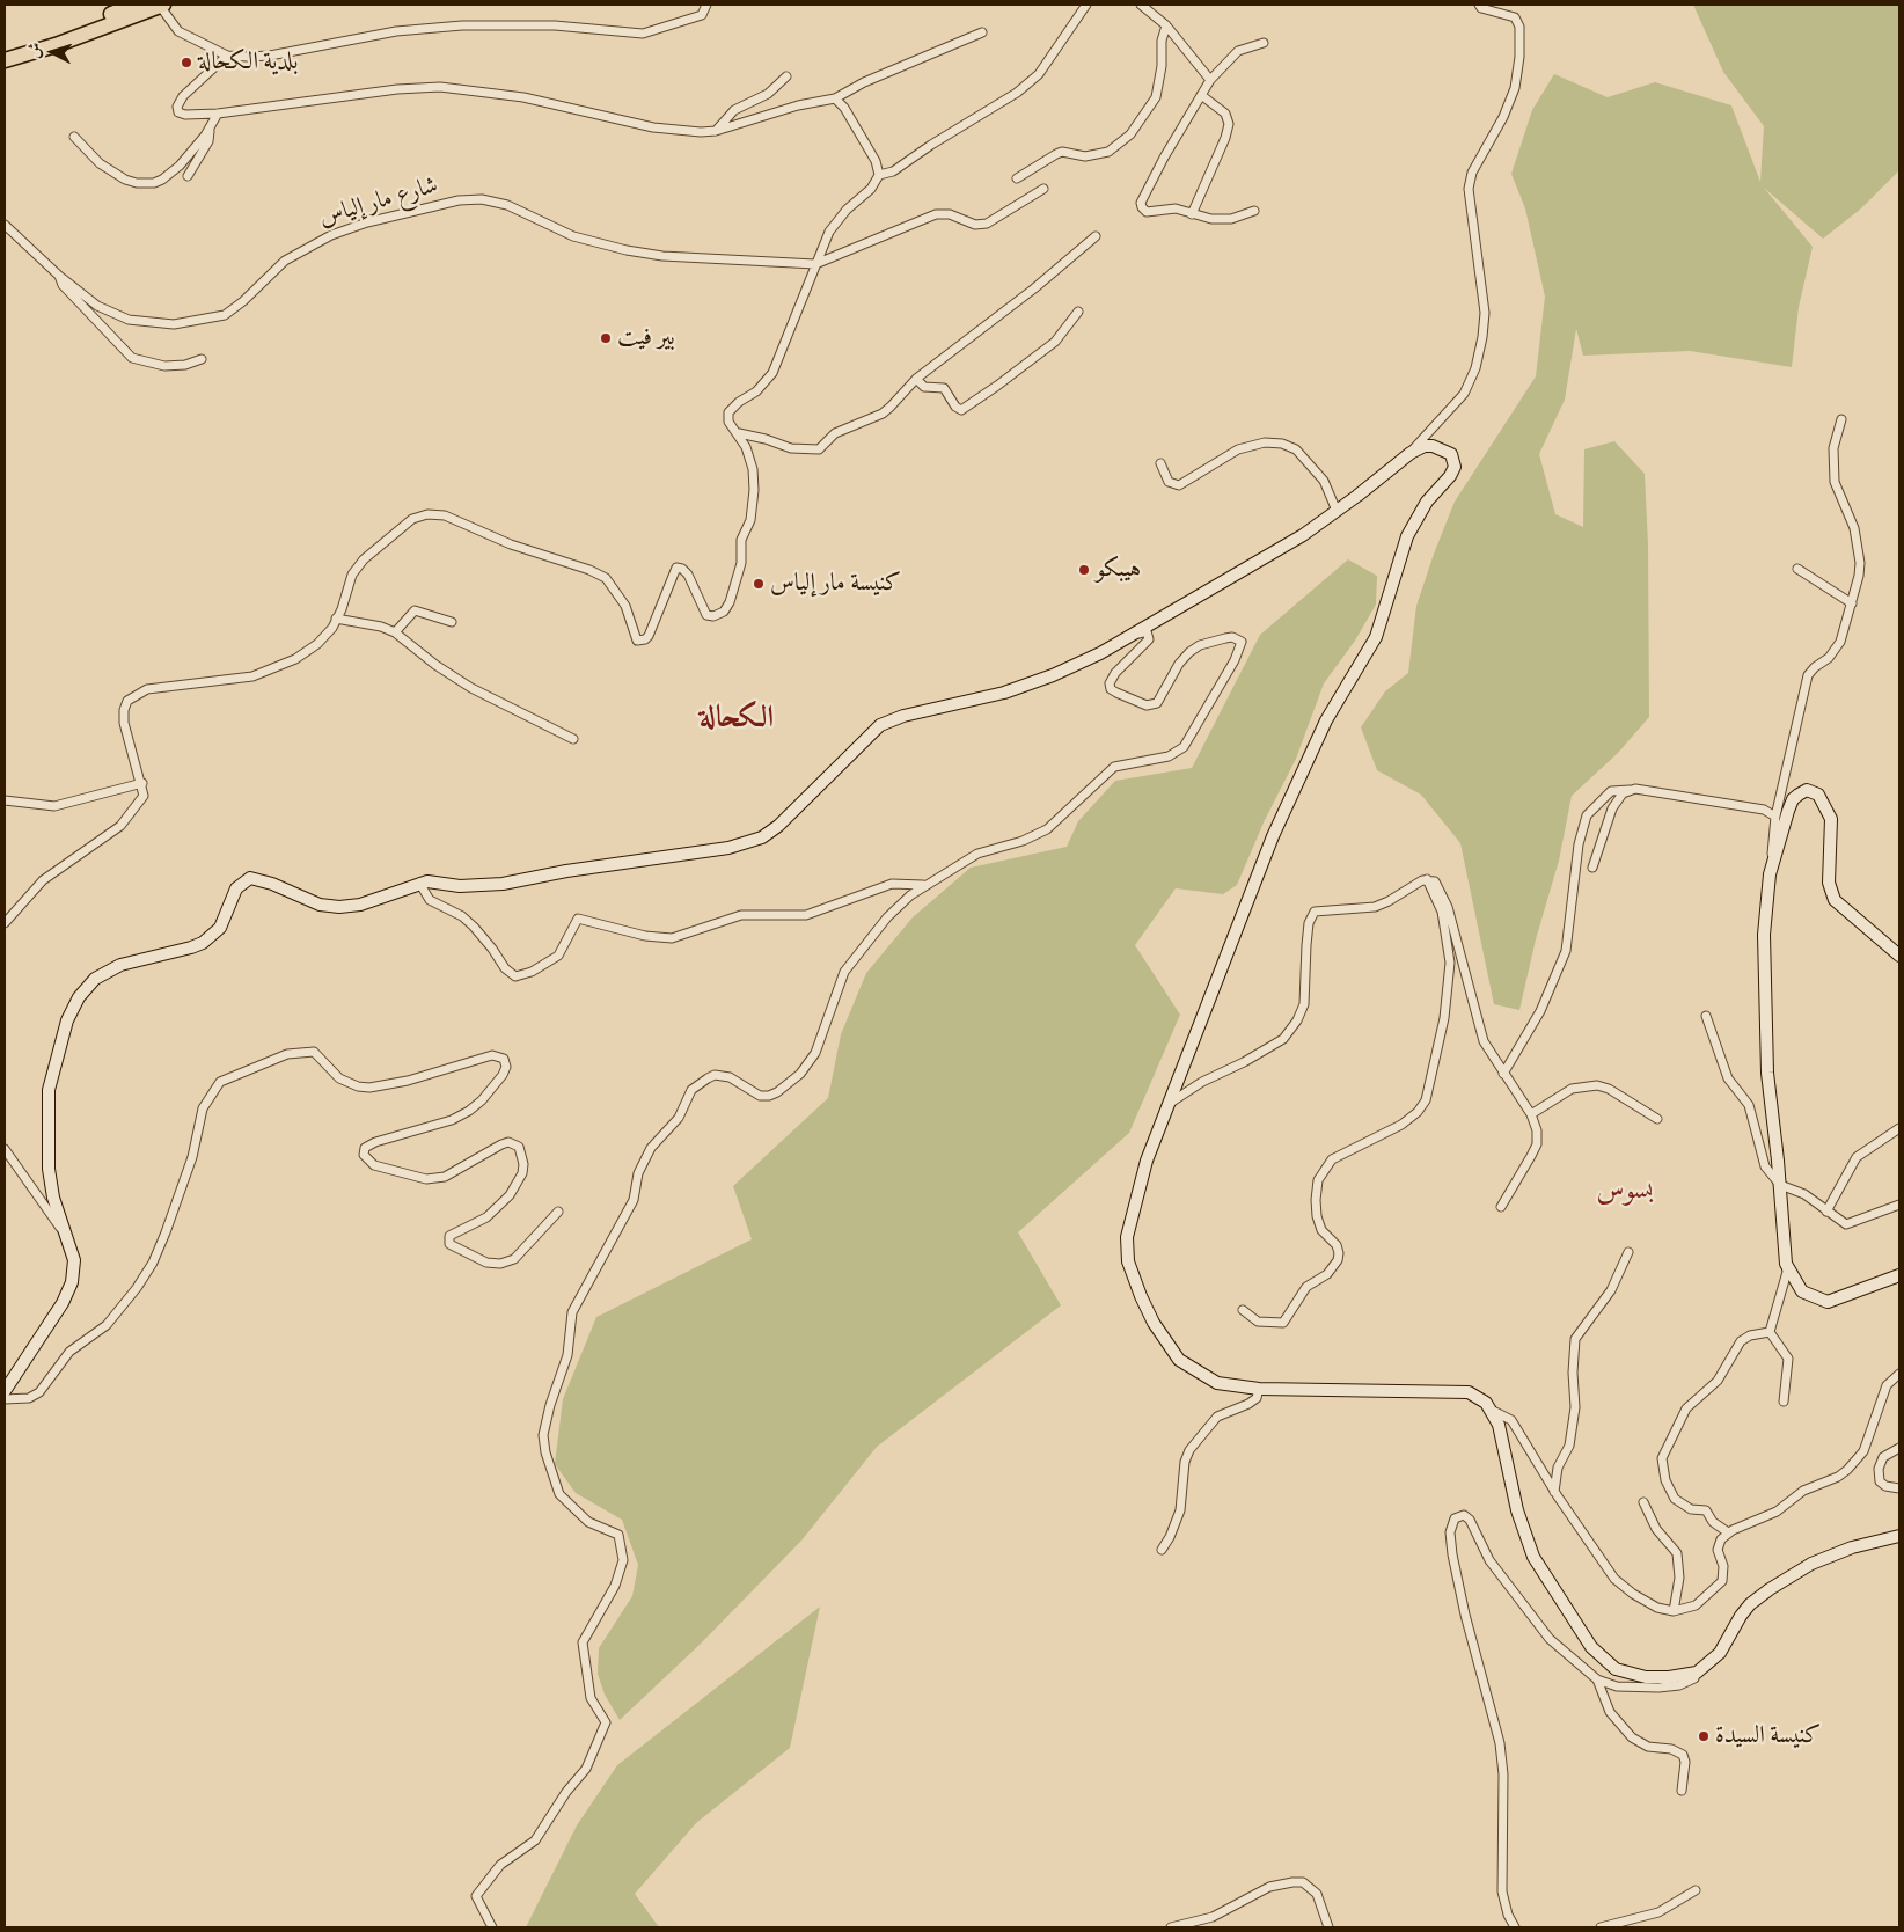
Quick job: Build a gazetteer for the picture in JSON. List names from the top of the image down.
{
  "streets": {
    "street": ["شارع مار إلياس"]
  },
  "districts": ["الكحالة", "بسوس"],
  "places": [
    "بلدية الكحالة",
    "بير فيت",
    "هيبكو",
    "كنيسة مار إلياس",
    "كنيسة السيدة"
  ],
  "north": "left"
}
